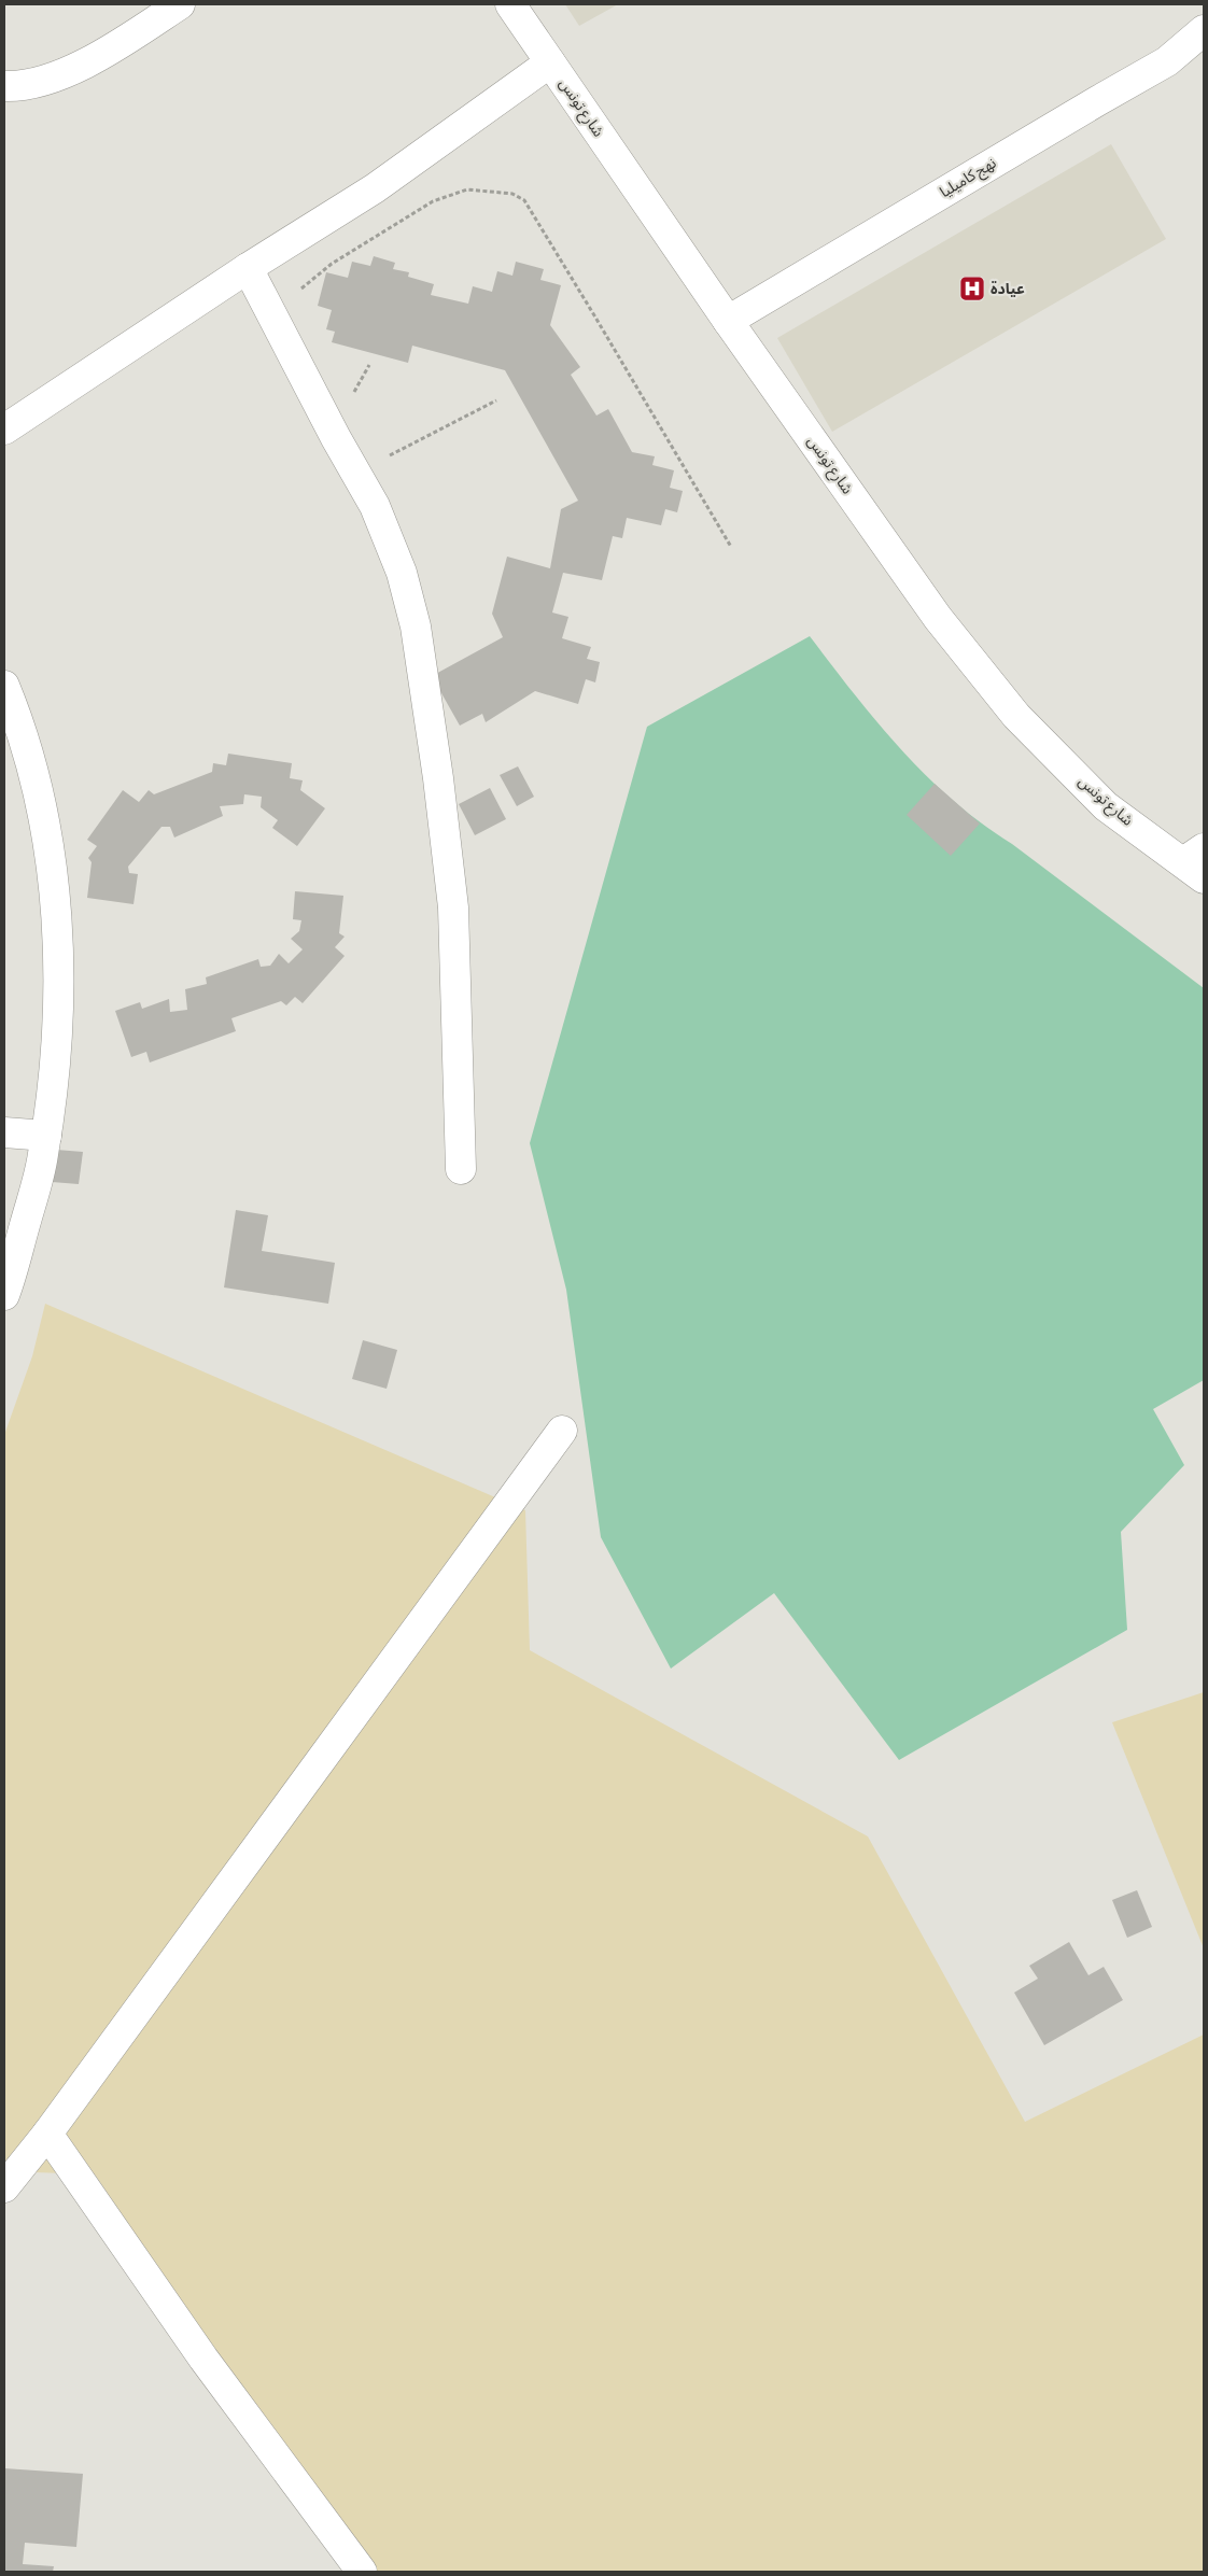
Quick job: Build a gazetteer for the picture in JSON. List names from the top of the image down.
{
  "streets": {
    "street": ["شارع تونس", "نهج كاميليا"]
  },
  "crossings": [
    ["شارع تونس", "نهج كاميليا"]
  ],
  "places": {
    "hospital": ["عيادة"]
  }
}
